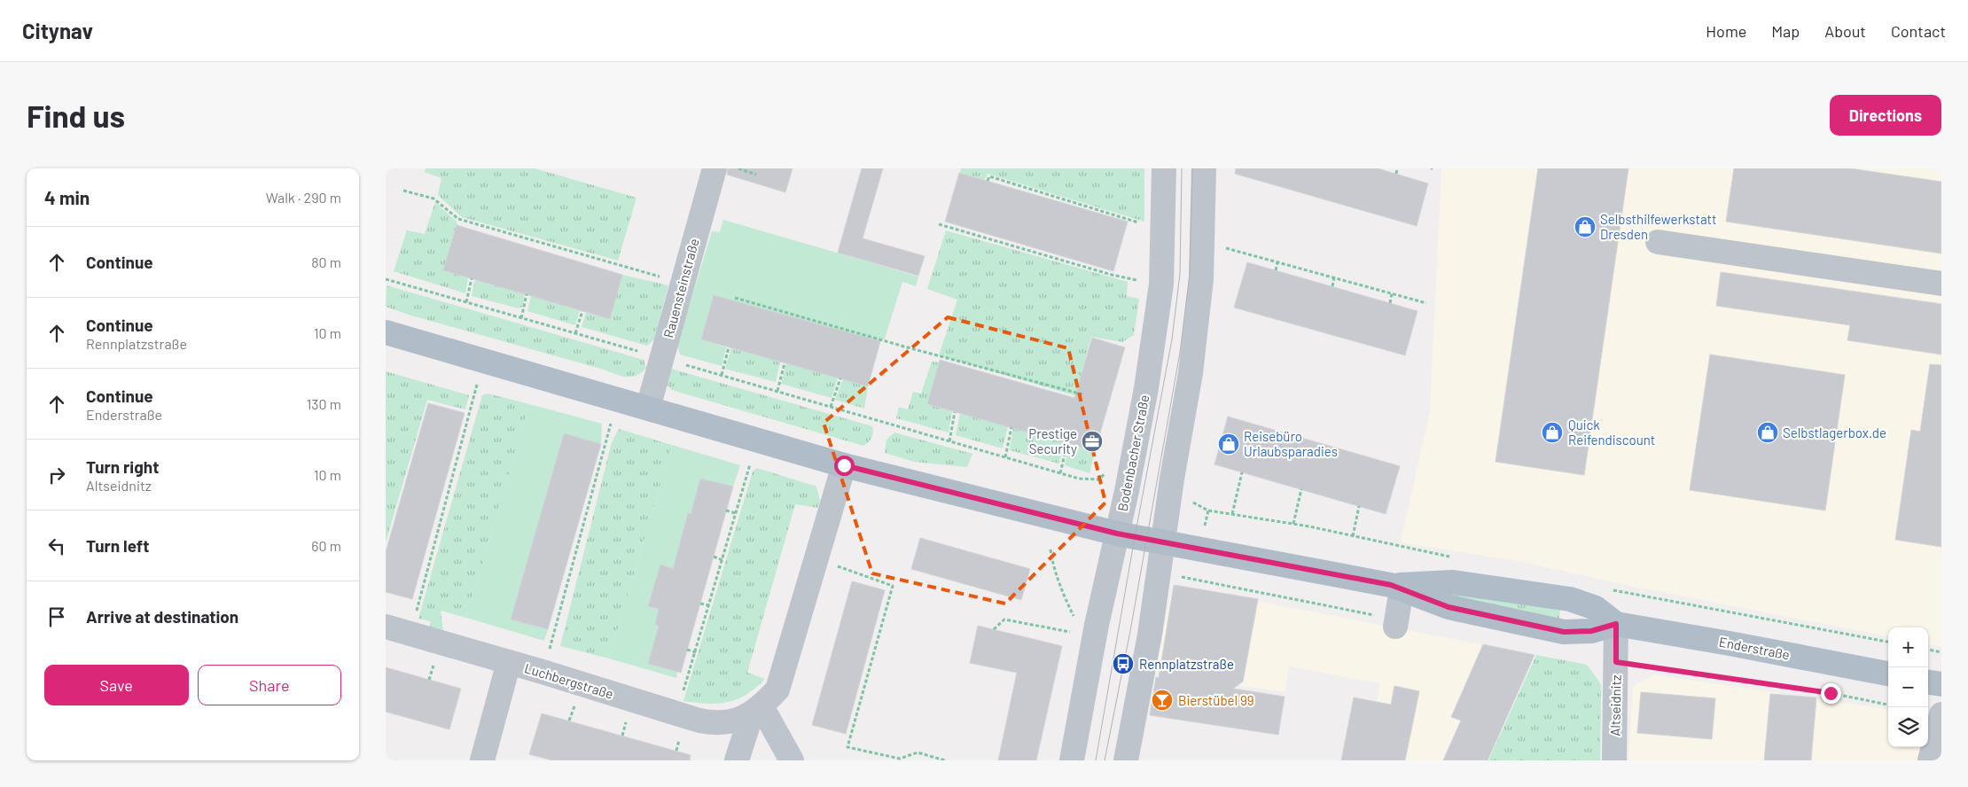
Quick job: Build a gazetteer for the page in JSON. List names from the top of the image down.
{
  "streets": {
    "main road": ["Enderstraße"],
    "street": [
      "Rauensteinstraße",
      "Bodenbacher Straße",
      "Luchbergstraße",
      "Altseidnitz"
    ]
  },
  "crossings": [
    ["Enderstraße", "Altseidnitz"]
  ],
  "places": {
    "shop": [
      "Selbsthilfewerkstatt Dresden",
      "Quick Reifendiscount",
      "Selbstlagerbox.de",
      "Reisebüro Urlaubsparadies"
    ],
    "office": ["Prestige Security"],
    "bus stop": ["Rennplatzstraße"],
    "bar": ["Bierstübel 99"]
  },
  "page": {
    "header": "Citynav",
    "nav": [
      "Home",
      "Map",
      "About",
      "Contact"
    ],
    "buttons": [
      "Directions",
      ["Save", "Share"]
    ],
    "title": "Find us",
    "heading": ["4 min", "Walk · 290 m"],
    "list": [
      ["Continue", "80 m"],
      ["Continue", "Rennplatzstraße", "10 m"],
      ["Continue", "Enderstraße", "130 m"],
      ["Turn right", "Altseidnitz", "10 m"],
      ["Turn left", "60 m"],
      "Arrive at destination"
    ],
    "map_buttons": ["+", "−"]
  }
}
